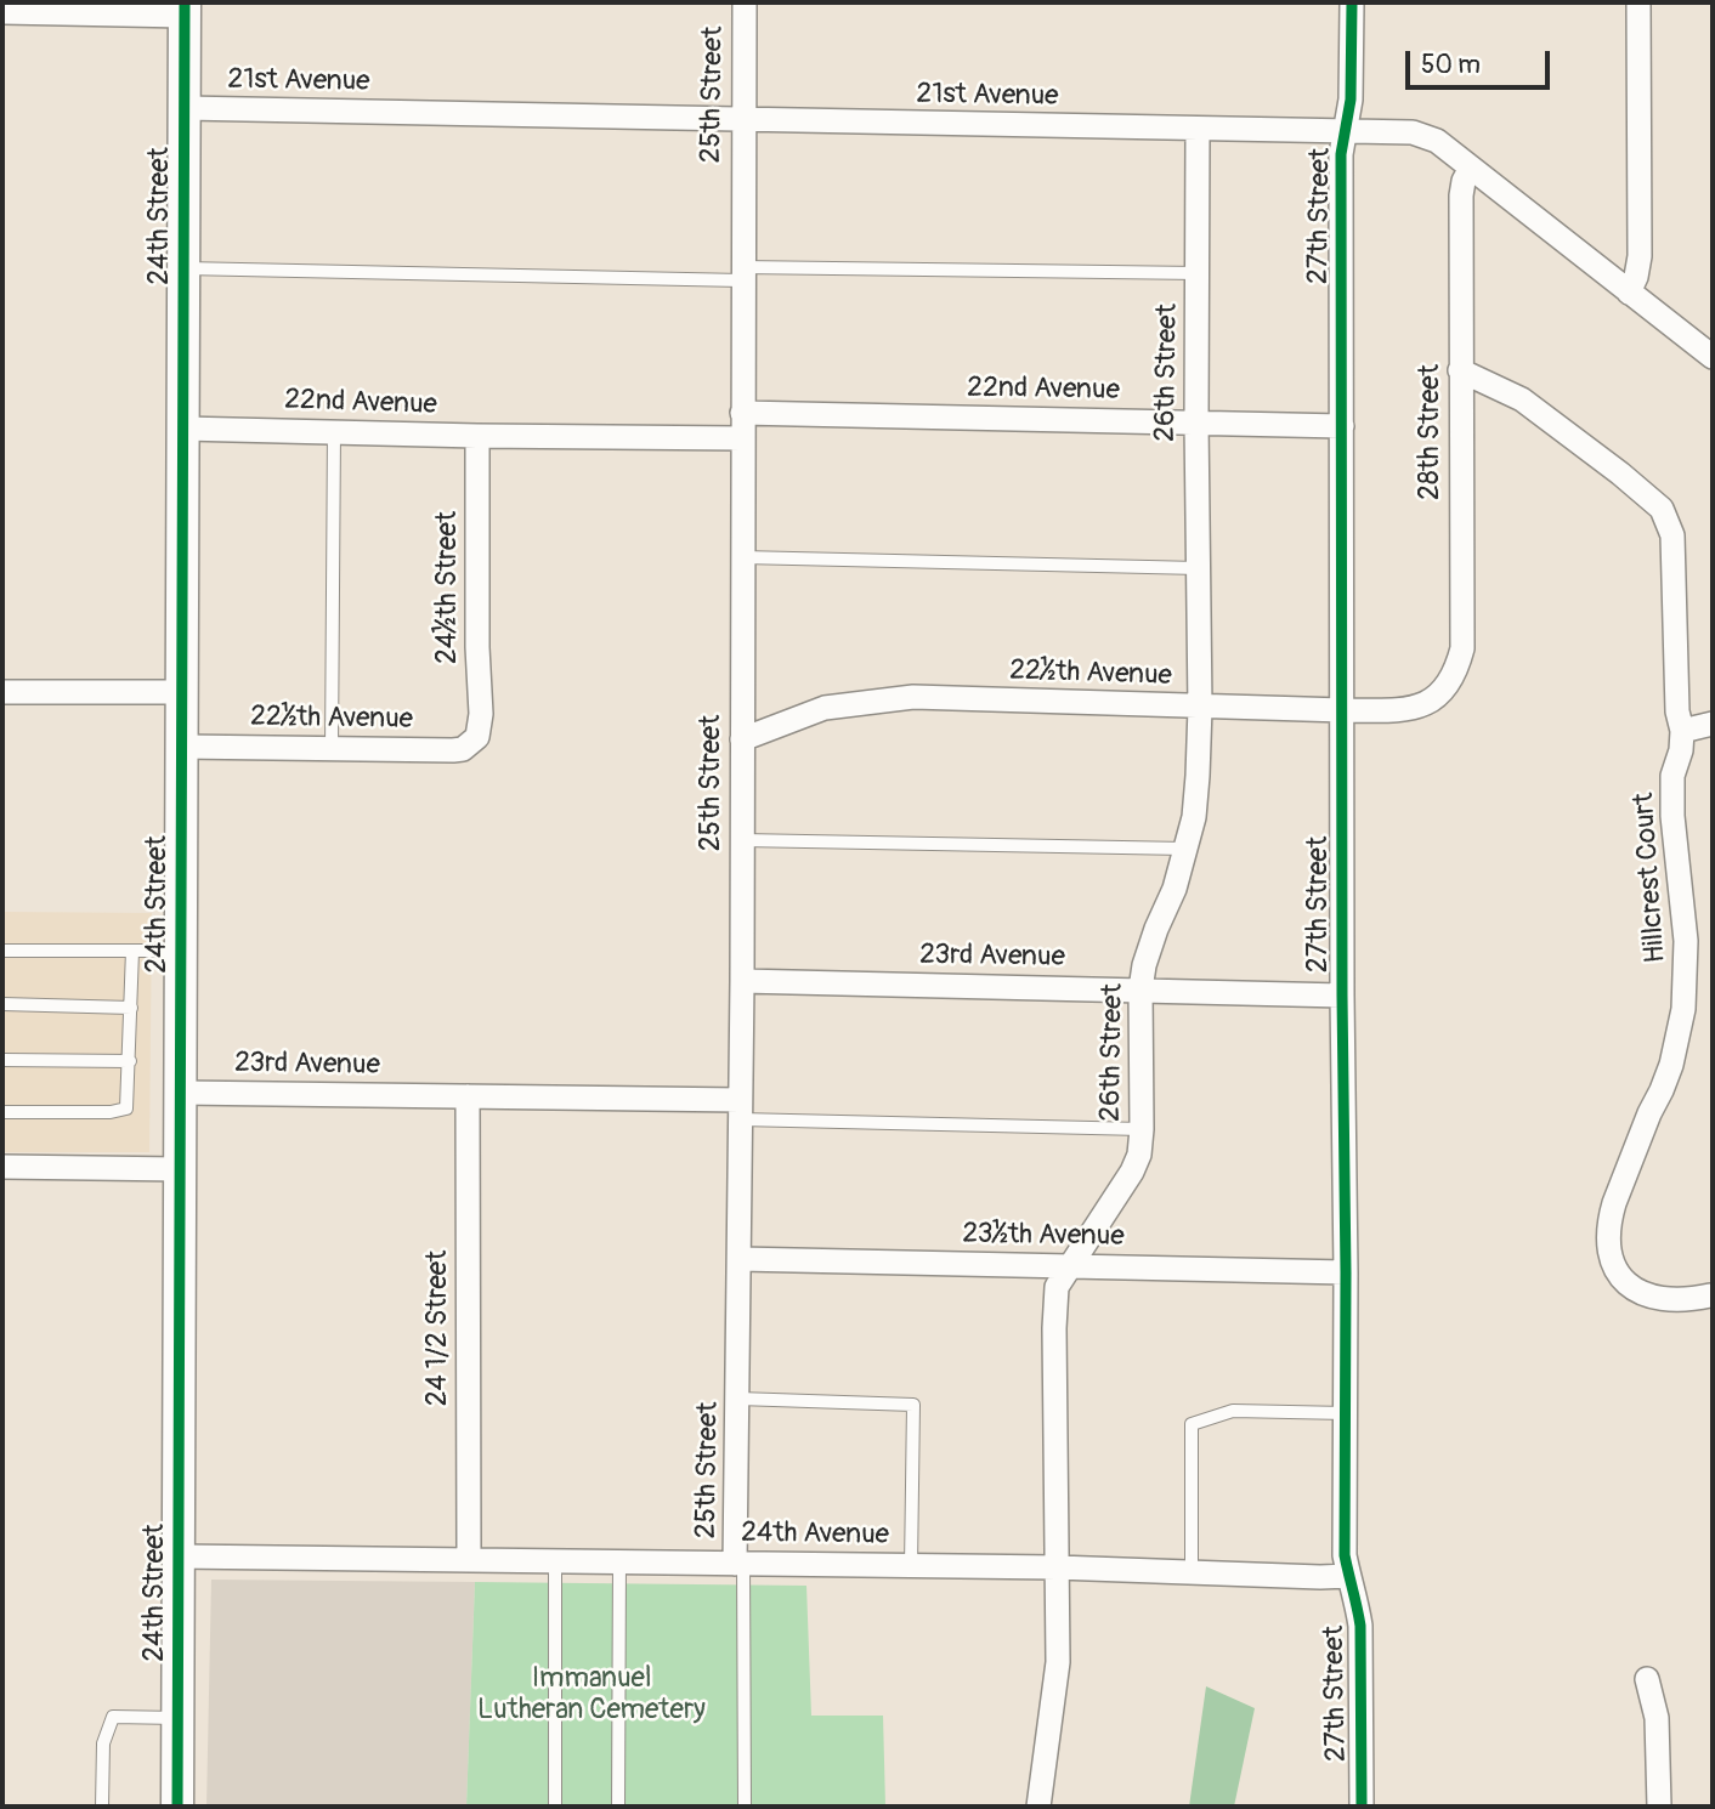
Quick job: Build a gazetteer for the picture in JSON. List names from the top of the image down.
{
  "streets": {
    "street": [
      "21st Avenue",
      "25th Street",
      "24th Street",
      "27th Street",
      "26th Street",
      "22nd Avenue",
      "28th Street",
      "24½th Street",
      "22½th Avenue",
      "Hillcrest Court",
      "23rd Avenue",
      "23½th Avenue",
      "24 1/2 Street",
      "24th Avenue"
    ]
  },
  "crossings": [
    ["21st Avenue", "25th Street"],
    ["21st Avenue", "24th Street"],
    ["21st Avenue", "27th Street"],
    ["21st Avenue", "26th Street"],
    ["21st Avenue", "28th Street"],
    ["25th Street", "22nd Avenue"],
    ["25th Street", "22½th Avenue"],
    ["25th Street", "23rd Avenue"],
    ["25th Street", "23½th Avenue"],
    ["25th Street", "24th Avenue"],
    ["24th Street", "22nd Avenue"],
    ["24th Street", "22½th Avenue"],
    ["24th Street", "23rd Avenue"],
    ["24th Street", "24th Avenue"],
    ["27th Street", "22nd Avenue"],
    ["27th Street", "22½th Avenue"],
    ["27th Street", "23rd Avenue"],
    ["27th Street", "23½th Avenue"],
    ["27th Street", "24th Avenue"],
    ["26th Street", "22nd Avenue"],
    ["26th Street", "22½th Avenue"],
    ["26th Street", "23rd Avenue"],
    ["26th Street", "23½th Avenue"],
    ["26th Street", "24th Avenue"],
    ["22nd Avenue", "24½th Street"],
    ["28th Street", "22½th Avenue"],
    ["28th Street", "Hillcrest Court"],
    ["24½th Street", "22½th Avenue"],
    ["23rd Avenue", "24 1/2 Street"],
    ["24 1/2 Street", "24th Avenue"]
  ],
  "parks": ["Immanuel Lutheran Cemetery"],
  "scale_bar": "50 m"
}
